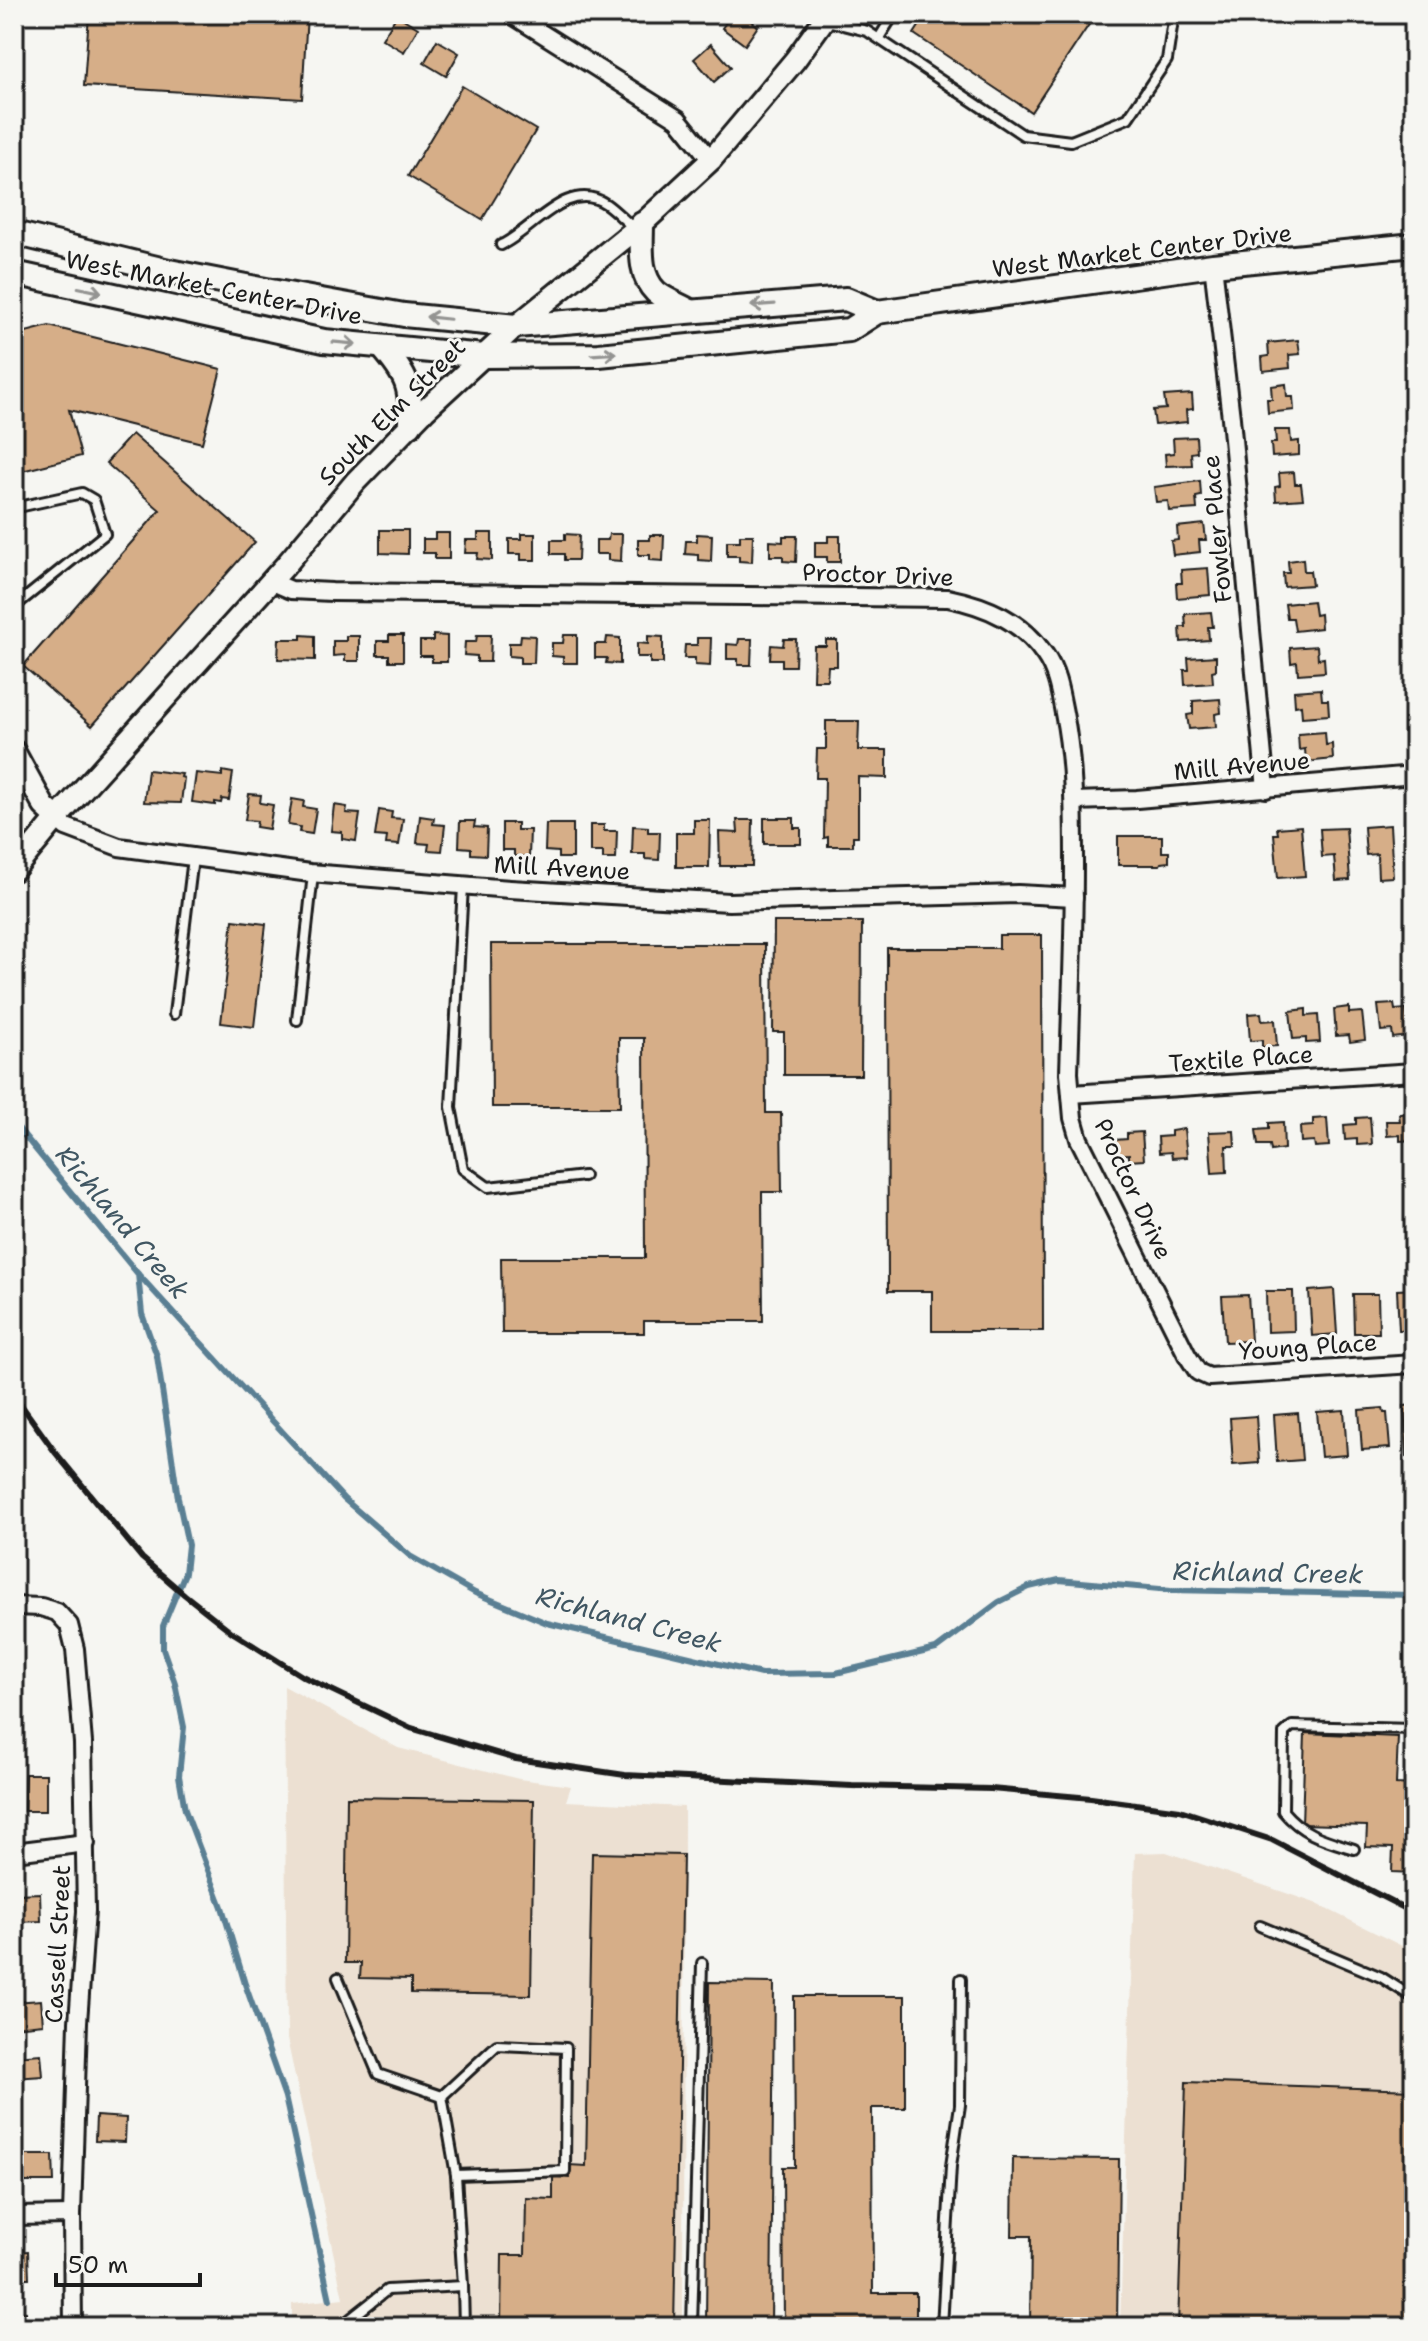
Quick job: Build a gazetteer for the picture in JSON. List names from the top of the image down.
{
  "streets": {
    "main road": ["West Market Center Drive"],
    "street": [
      "South Elm Street",
      "Fowler Place",
      "Proctor Drive",
      "Mill Avenue",
      "Textile Place",
      "Young Place",
      "Cassell Street"
    ]
  },
  "crossings": [
    ["West Market Center Drive", "South Elm Street"],
    ["West Market Center Drive", "Fowler Place"],
    ["South Elm Street", "Proctor Drive"],
    ["South Elm Street", "Mill Avenue"],
    ["Fowler Place", "Mill Avenue"],
    ["Proctor Drive", "Mill Avenue"],
    ["Proctor Drive", "Textile Place"],
    ["Proctor Drive", "Young Place"]
  ],
  "water": ["Richland Creek"],
  "scale_bar": "50 m"
}
